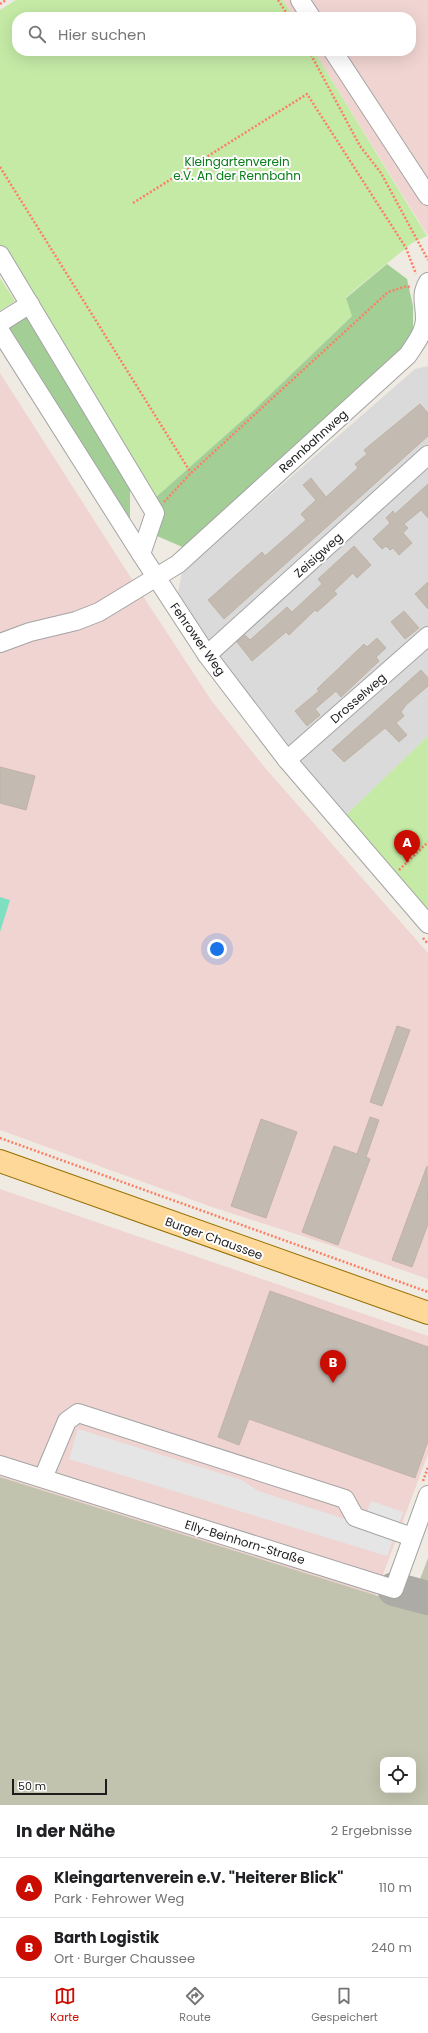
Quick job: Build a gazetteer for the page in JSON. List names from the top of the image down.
{
  "streets": {
    "main road": ["Burger Chaussee"],
    "street": [
      "Rennbahnweg",
      "Zeisigweg",
      "Fehrower Weg",
      "Drosselweg",
      "Elly-Beinhorn-Straße"
    ]
  },
  "crossings": [
    ["Rennbahnweg", "Fehrower Weg"],
    ["Zeisigweg", "Fehrower Weg"],
    ["Fehrower Weg", "Drosselweg"]
  ],
  "parks": ["Kleingartenverein e.V. An der Rennbahn"],
  "scale_bar": "50 m",
  "page": {
    "search": "Hier suchen",
    "pins": ["A", "B"],
    "scale": "50 m",
    "heading": ["In der Nähe", "2 Ergebnisse"],
    "list": [
      {
        "mark": "A",
        "name": "Kleingartenverein e.V. \"Heiterer Blick\"",
        "note": "Park · Fehrower Weg",
        "value": "110 m"
      },
      {
        "mark": "B",
        "name": "Barth Logistik",
        "note": "Ort · Burger Chaussee",
        "value": "240 m"
      }
    ],
    "nav": ["Karte", "Route", "Gespeichert"]
  }
}
